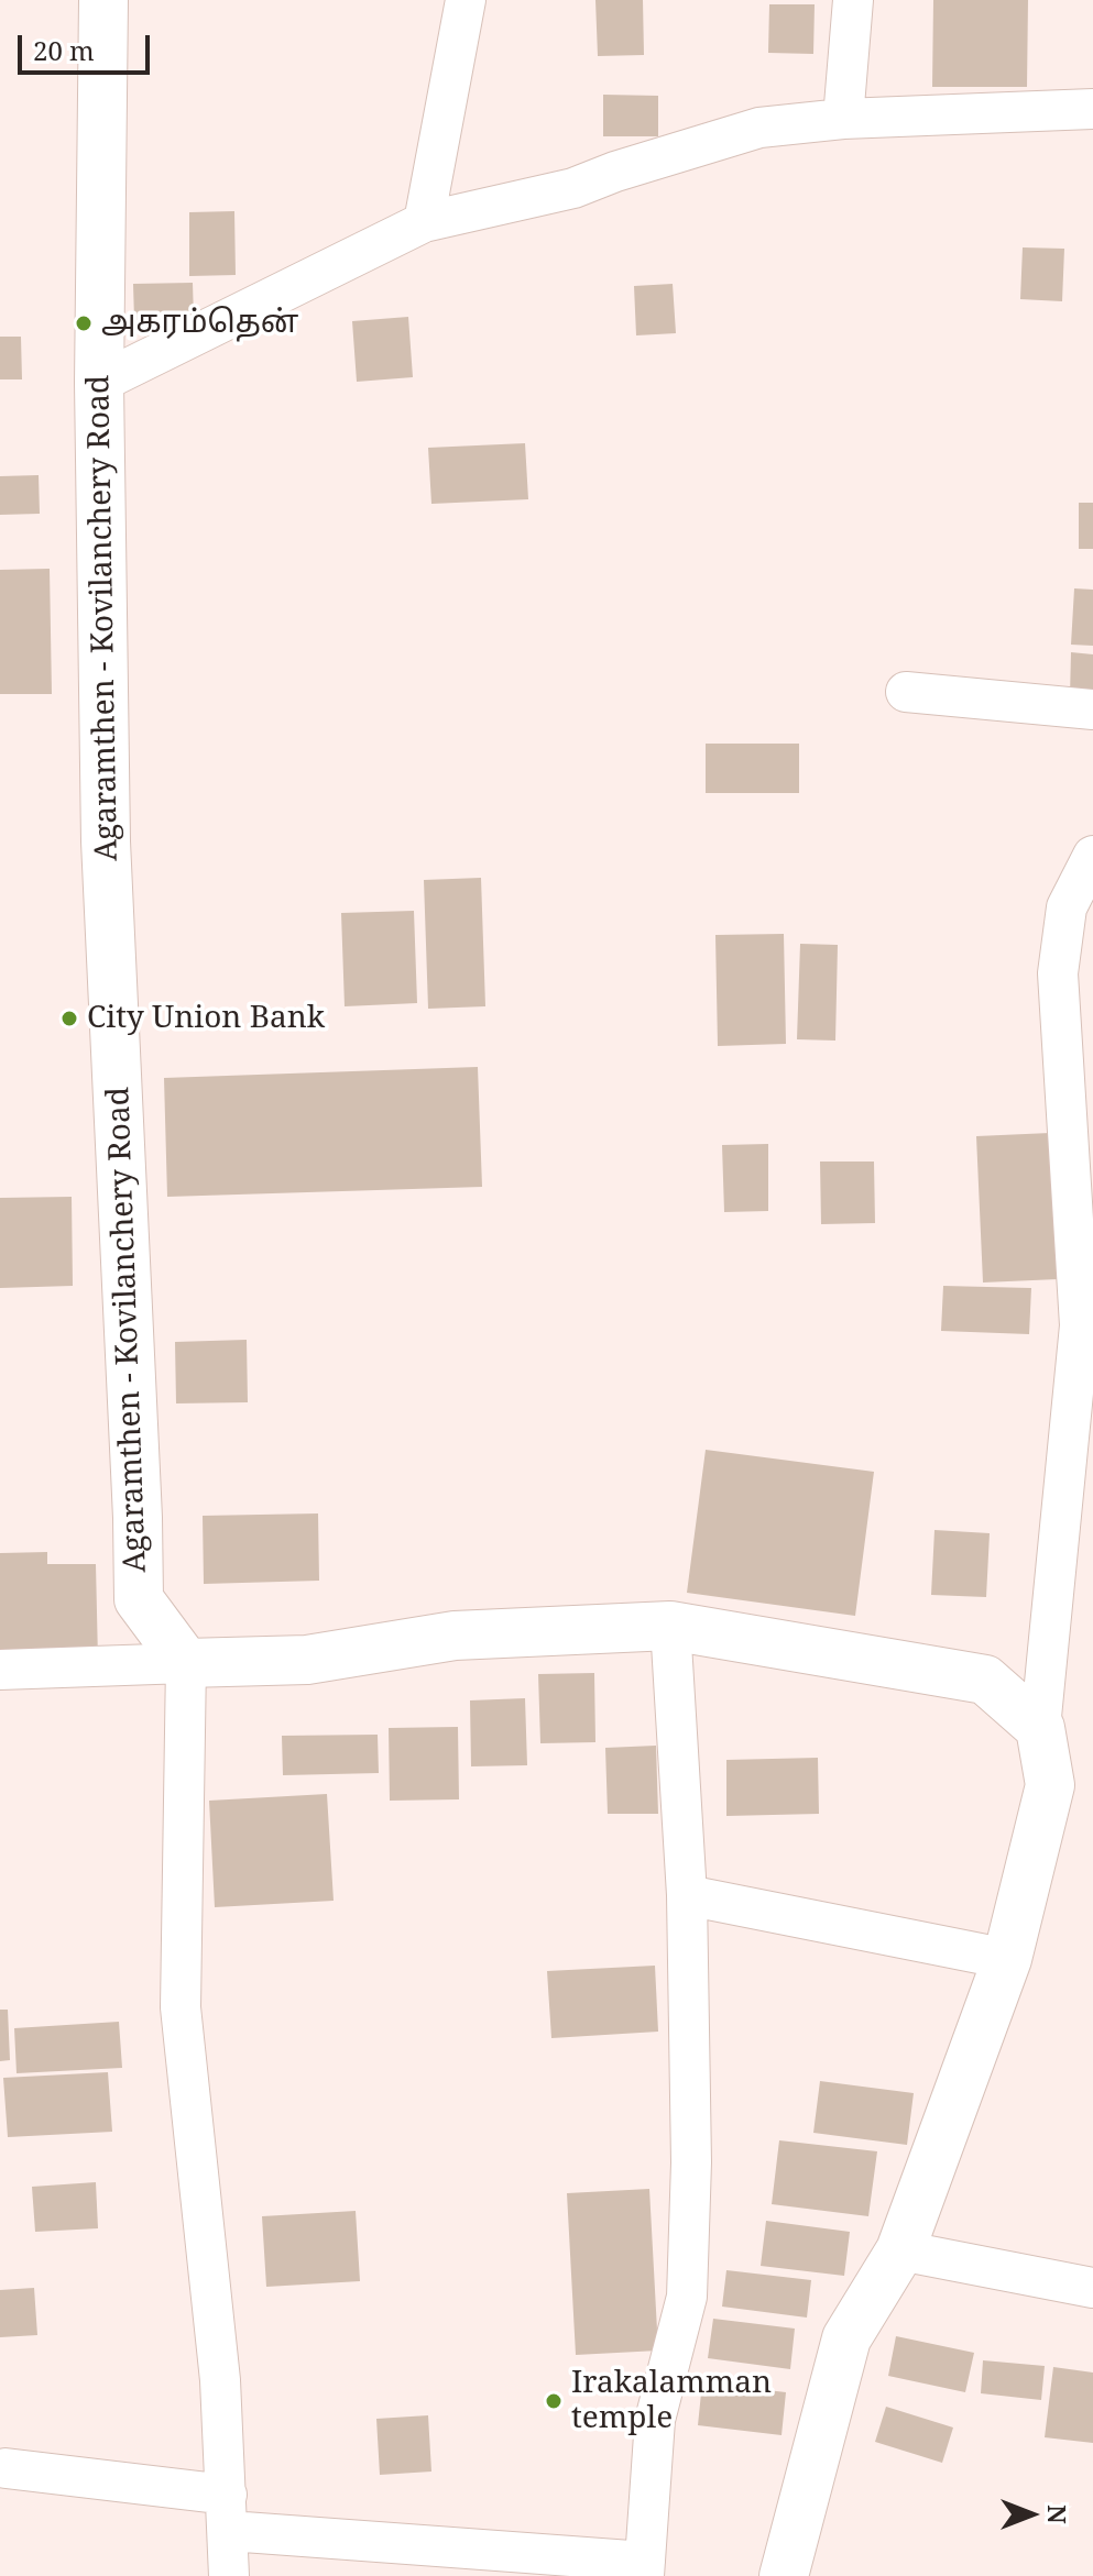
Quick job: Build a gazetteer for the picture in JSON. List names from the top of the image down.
{
  "streets": {
    "main road": ["Agaramthen - Kovilanchery Road"]
  },
  "places": ["அகரம்தென்", "City Union Bank", "Irakalamman temple"],
  "scale_bar": "20 m",
  "north": "right"
}
